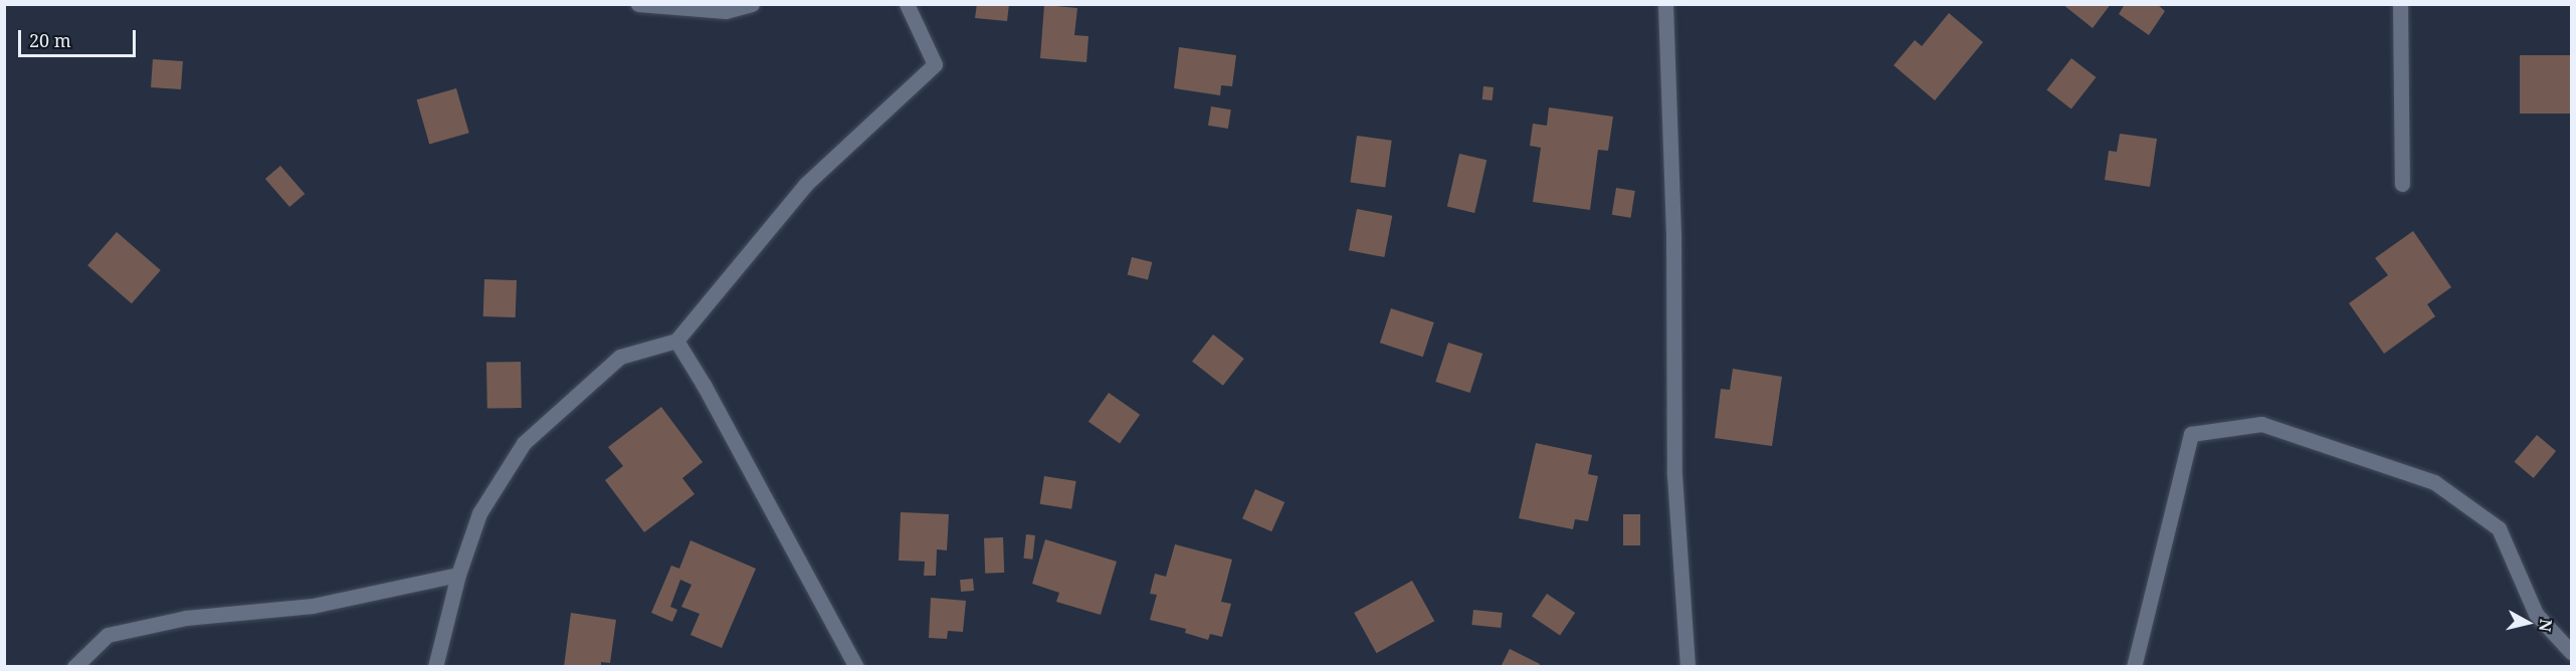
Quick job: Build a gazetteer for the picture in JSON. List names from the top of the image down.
{
  "scale_bar": "20 m",
  "north": "right"
}
